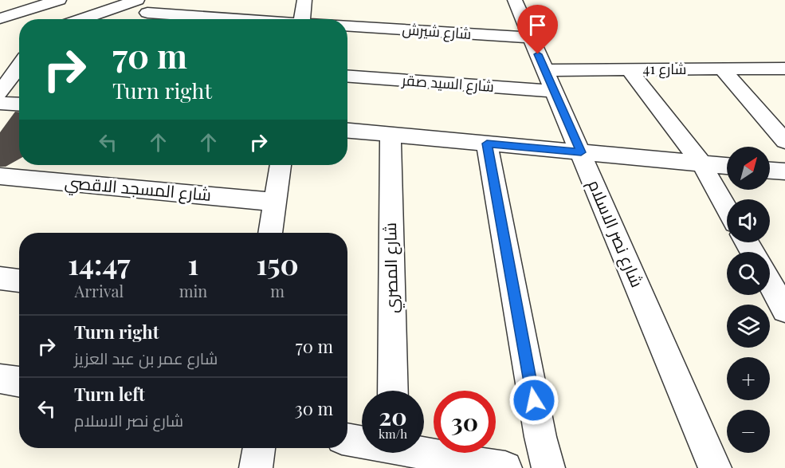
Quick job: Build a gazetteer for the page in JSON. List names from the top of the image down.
{
  "streets": {
    "street": [
      "شارع شيرش",
      "شارع 41",
      "شارع السيد صقر",
      "شارع المسجد الاقصي",
      "شارع نصر الاسلام",
      "شارع المصري"
    ]
  },
  "crossings": [
    ["شارع شيرش", "شارع نصر الاسلام"],
    ["شارع 41", "شارع السيد صقر"],
    ["شارع 41", "شارع نصر الاسلام"],
    ["شارع السيد صقر", "شارع نصر الاسلام"]
  ],
  "north": "top right",
  "page": {
    "turn": ["70 m", "Turn right"],
    "map_buttons": ["+", "−"],
    "eta": [
      "14:47",
      "Arrival",
      "1",
      "min",
      "150",
      "m"
    ],
    "list": [
      {
        "name": "Turn right",
        "note": "شارع عمر بن عبد العزيز",
        "value": "70 m"
      },
      {
        "name": "Turn left",
        "note": "شارع نصر الاسلام",
        "value": "30 m"
      }
    ],
    "speed": "20 km/h",
    "limit": "30"
  }
}
